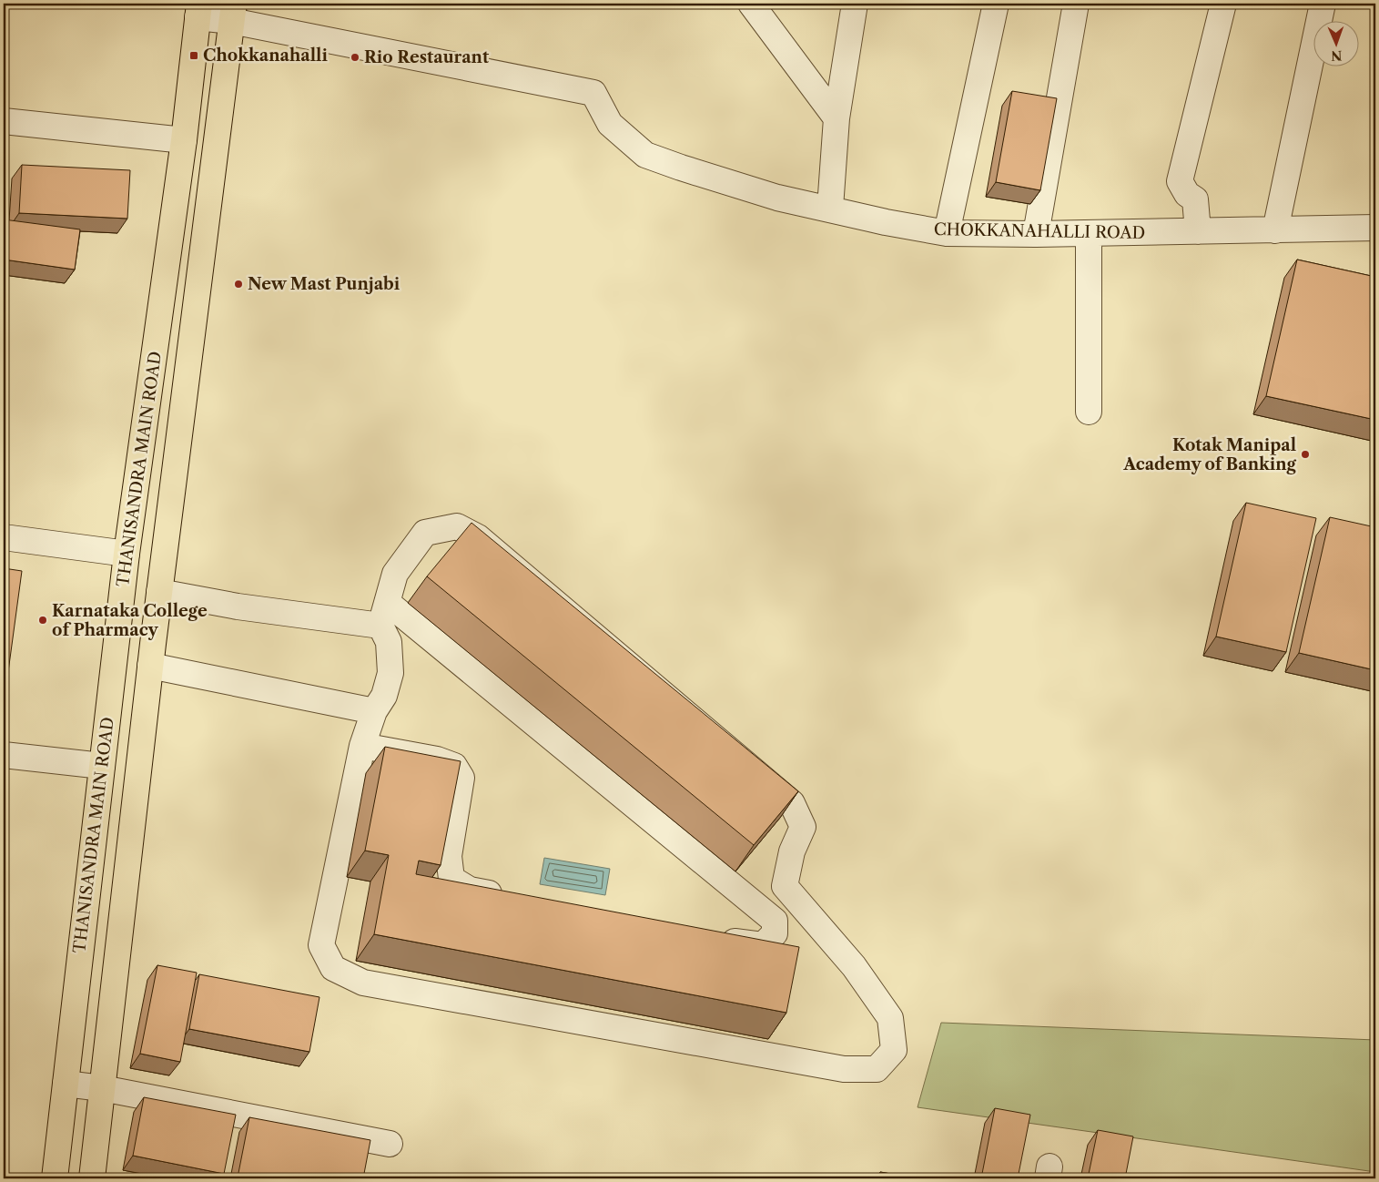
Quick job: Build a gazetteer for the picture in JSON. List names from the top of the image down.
{
  "streets": {
    "main road": ["THANISANDRA MAIN ROAD"],
    "street": ["CHOKKANAHALLI ROAD"]
  },
  "crossings": [
    ["CHOKKANAHALLI ROAD", "THANISANDRA MAIN ROAD"]
  ],
  "places": {
    "transit": ["Chokkanahalli"],
    "other": [
      "Rio Restaurant",
      "New Mast Punjabi",
      "Kotak Manipal Academy of Banking",
      "Karnataka College of Pharmacy"
    ]
  },
  "north": "bottom"
}
